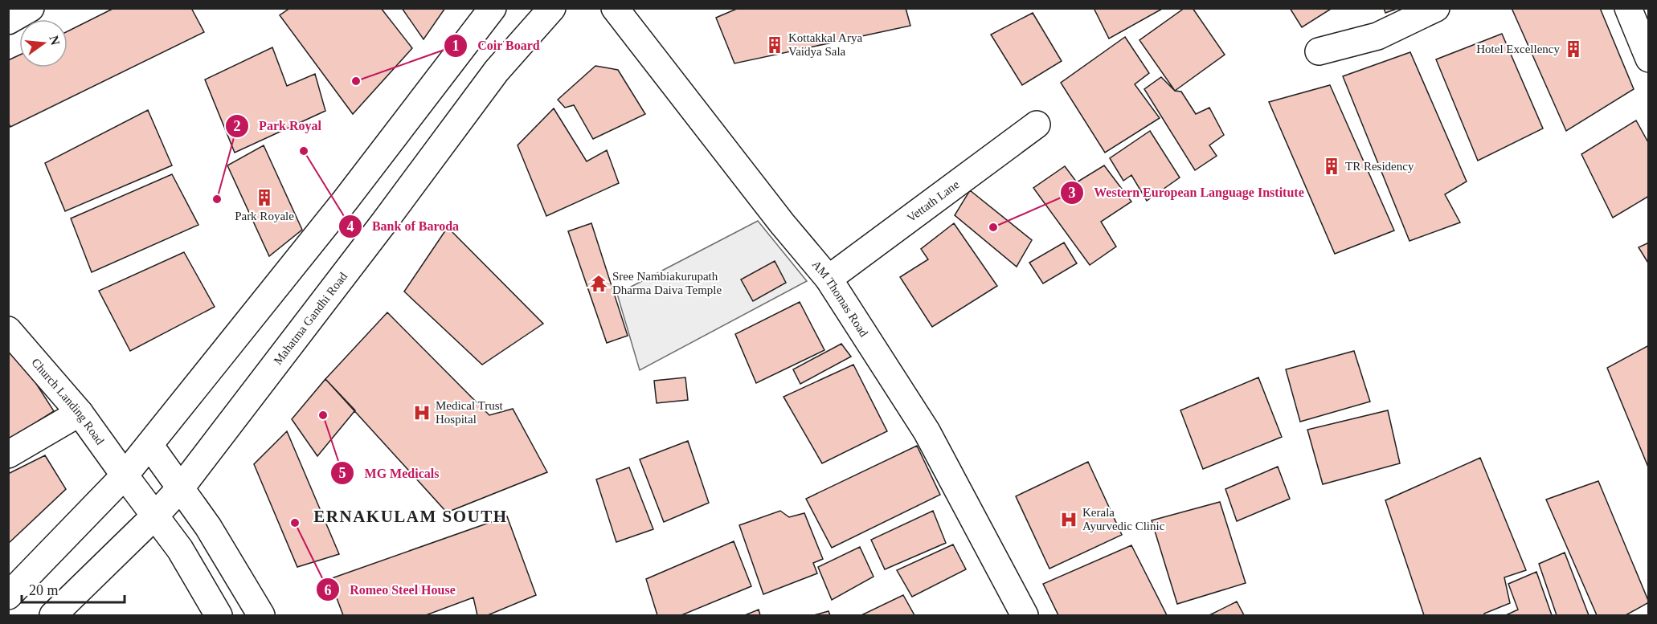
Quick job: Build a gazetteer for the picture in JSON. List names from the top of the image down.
{
  "streets": {
    "main road": [
      "Vettath Lane",
      "AM Thomas Road",
      "Mahatma Gandhi Road",
      "Church Landing Road"
    ]
  },
  "crossings": [
    ["Vettath Lane", "AM Thomas Road"],
    ["Mahatma Gandhi Road", "Church Landing Road"]
  ],
  "districts": ["ERNAKULAM SOUTH"],
  "places": {
    "building": [
      "Kottakkal Arya Vaidya Sala",
      "Hotel Excellency",
      "TR Residency",
      "Park Royale"
    ],
    "other": [
      "Coir Board",
      "Bank of Baroda",
      "Park Royal",
      "Western European Language Institute",
      "MG Medicals",
      "Romeo Steel House"
    ],
    "temple": ["Sree Nambiakurupath Dharma Daiva Temple"],
    "hospital": ["Medical Trust Hospital", "Kerala Ayurvedic Clinic"]
  },
  "scale_bar": "20 m",
  "north": "right"
}
